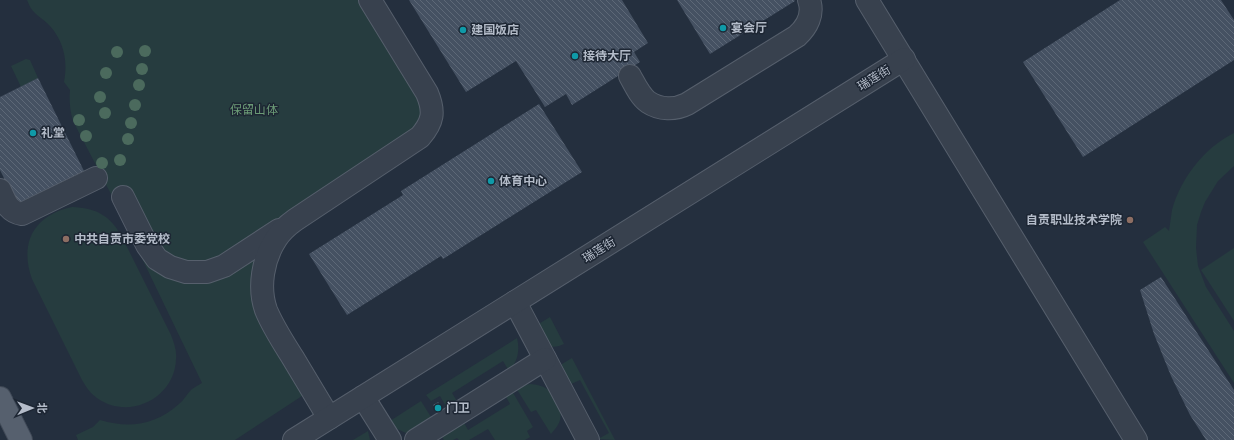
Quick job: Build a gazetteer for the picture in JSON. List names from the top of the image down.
{
  "streets": {
    "street": ["瑞莲街"]
  },
  "parks": ["保留山体"],
  "places": [
    "宴会厅",
    "建国饭店",
    "接待大厅",
    "礼堂",
    "体育中心",
    "自贡职业技术学院",
    "中共自贡市委党校",
    "门卫"
  ],
  "north": "right"
}
